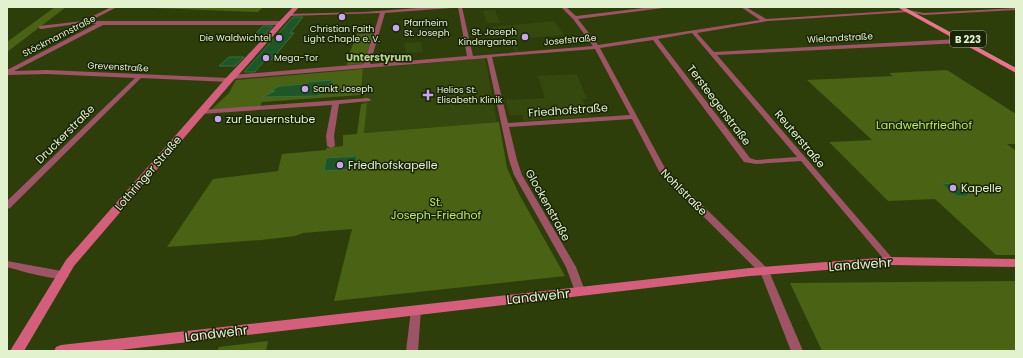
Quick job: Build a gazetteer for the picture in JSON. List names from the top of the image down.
{
  "streets": {
    "main road": ["B 223"],
    "street": [
      "Stöckmannstraße",
      "Wielandstraße",
      "Josefstraße",
      "Grevenstraße",
      "Tersteegenstraße",
      "Friedhofstraße",
      "Druckerstraße",
      "Reuterstraße",
      "Lothringer Straße",
      "Nohlstraße",
      "Glockenstraße",
      "Landwehr"
    ]
  },
  "crossings": [
    ["Stöckmannstraße", "Grevenstraße"],
    ["Wielandstraße", "B 223"],
    ["Wielandstraße", "Reuterstraße"],
    ["B 223", "Josefstraße"],
    ["Josefstraße", "Grevenstraße"],
    ["Josefstraße", "Tersteegenstraße"],
    ["Josefstraße", "Reuterstraße"],
    ["Josefstraße", "Lothringer Straße"],
    ["Josefstraße", "Nohlstraße"],
    ["Josefstraße", "Glockenstraße"],
    ["Grevenstraße", "Druckerstraße"],
    ["Grevenstraße", "Lothringer Straße"],
    ["Tersteegenstraße", "Reuterstraße"],
    ["Friedhofstraße", "Nohlstraße"],
    ["Friedhofstraße", "Glockenstraße"],
    ["Reuterstraße", "Landwehr"],
    ["Nohlstraße", "Landwehr"],
    ["Glockenstraße", "Landwehr"]
  ],
  "districts": ["Unterstyrum"],
  "parks": ["Landwehrfriedhof", "St. Joseph-Friedhof"],
  "places": {
    "other": [
      "Christian Faith Light Chaple e. V.",
      "Pfarrheim St. Joseph",
      "St. Joseph Kindergarten",
      "Die Waldwichtel",
      "Mega-Tor",
      "Sankt Joseph",
      "zur Bauernstube",
      "Friedhofskapelle",
      "Kapelle"
    ],
    "health": ["Helios St. Elisabeth Klinik"]
  }
}
